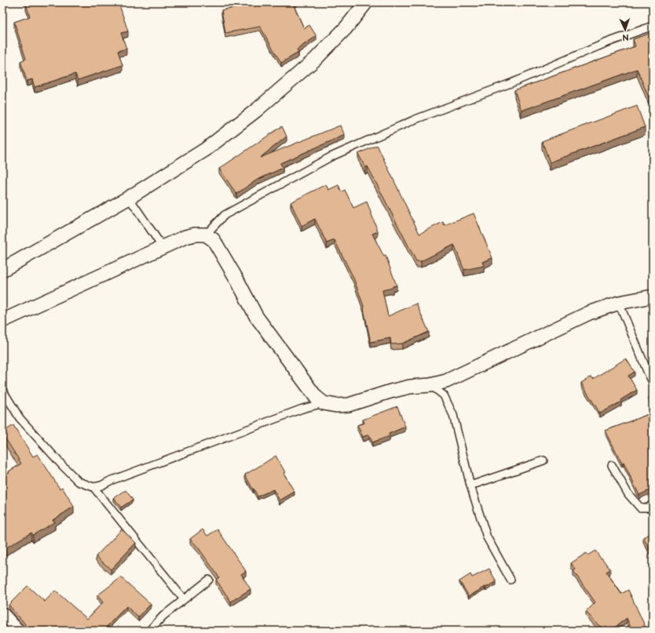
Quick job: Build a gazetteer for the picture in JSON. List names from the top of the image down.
{
  "north": "bottom"
}
